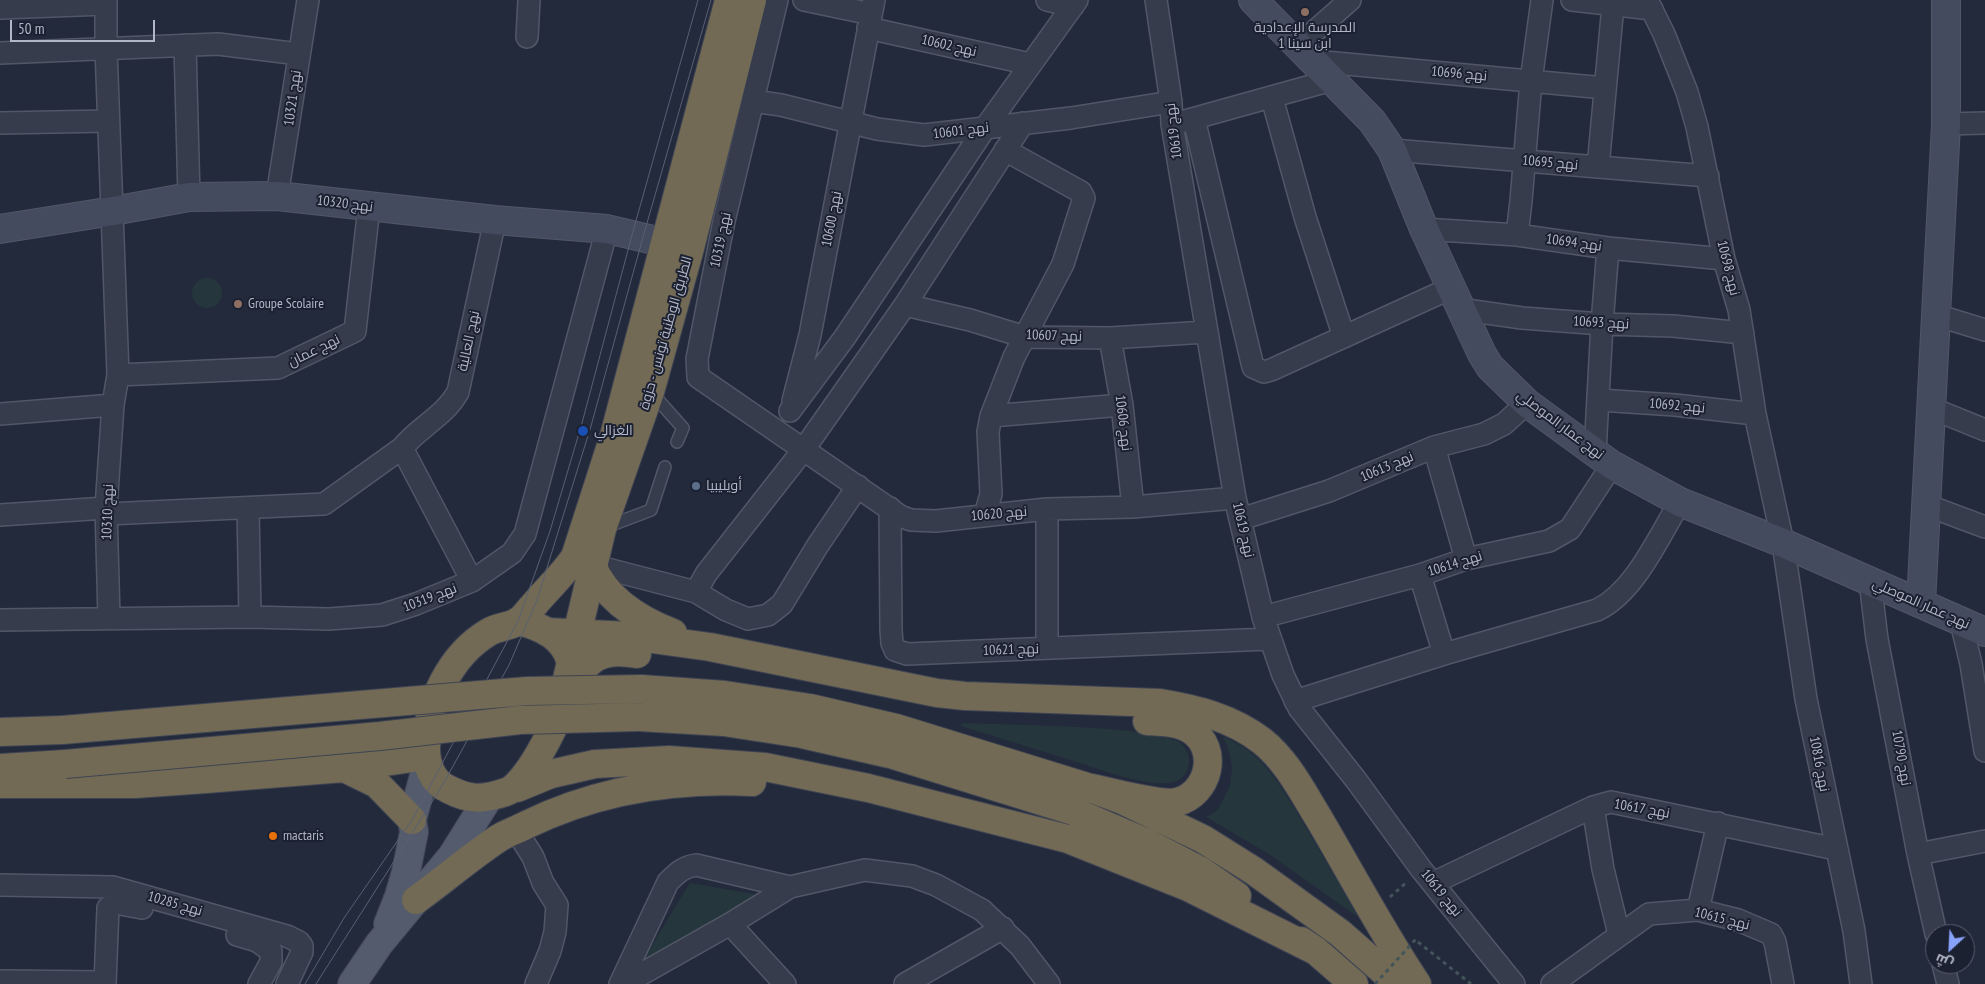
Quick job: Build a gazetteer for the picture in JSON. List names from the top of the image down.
{
  "streets": {
    "highway": ["الطريق الوطنية تونس - حزوة"],
    "street": [
      "نهج 10602",
      "نهج 10696",
      "نهج 10321",
      "نهج 10601",
      "نهج 10619",
      "نهج 10695",
      "نهج 10320",
      "نهج 10600",
      "نهج 10319",
      "نهج 10694",
      "نهج 10698",
      "نهج 10693",
      "نهج 10607",
      "نهج العالية",
      "نهج عمان",
      "نهج 10692",
      "نهج 10606",
      "نهج عمار الموصلي",
      "نهج 10613",
      "نهج 10310",
      "نهج 10620",
      "نهج 10614",
      "نهج 10621",
      "نهج 10790",
      "نهج 10816",
      "نهج 10617",
      "نهج 10285",
      "نهج 10615"
    ]
  },
  "crossings": [
    ["نهج 10602", "نهج 10600"],
    ["نهج 10696", "نهج عمار الموصلي"],
    ["نهج 10321", "نهج 10320"],
    ["نهج 10601", "نهج 10619"],
    ["نهج 10601", "نهج 10600"],
    ["نهج 10601", "نهج 10319"],
    ["نهج 10619", "نهج 10607"],
    ["نهج 10619", "نهج 10613"],
    ["نهج 10619", "نهج 10620"],
    ["نهج 10619", "نهج 10614"],
    ["نهج 10619", "نهج 10621"],
    ["نهج 10619", "نهج 10617"],
    ["نهج 10695", "نهج 10698"],
    ["نهج 10695", "نهج عمار الموصلي"],
    ["نهج 10320", "نهج 10319"],
    ["نهج 10320", "الطريق الوطنية تونس - حزوة"],
    ["نهج 10320", "نهج العالية"],
    ["نهج 10320", "نهج عمان"],
    ["نهج 10320", "نهج 10310"],
    ["نهج 10600", "نهج 10319"],
    ["نهج 10600", "نهج 10620"],
    ["نهج 10319", "نهج 10310"],
    ["نهج 10319", "نهج 10620"],
    ["نهج 10694", "نهج 10698"],
    ["نهج 10694", "نهج عمار الموصلي"],
    ["نهج 10698", "نهج 10693"],
    ["نهج 10698", "نهج 10692"],
    ["نهج 10698", "نهج عمار الموصلي"],
    ["نهج 10698", "نهج 10816"],
    ["نهج 10693", "نهج عمار الموصلي"],
    ["نهج 10607", "نهج 10606"],
    ["نهج العالية", "نهج 10310"],
    ["نهج عمان", "نهج 10310"],
    ["نهج 10606", "نهج 10620"],
    ["نهج عمار الموصلي", "نهج 10613"],
    ["نهج عمار الموصلي", "نهج 10614"],
    ["نهج عمار الموصلي", "نهج 10790"],
    ["نهج عمار الموصلي", "نهج 10816"],
    ["نهج 10620", "نهج 10621"],
    ["نهج 10816", "نهج 10617"]
  ],
  "places": [
    "المدرسة الإعدادية ابن سينا 1",
    "Groupe Scolaire",
    "الغزالي",
    "أويليبيا",
    "mactaris"
  ],
  "scale_bar": "50 m",
  "north": "bottom left"
}
